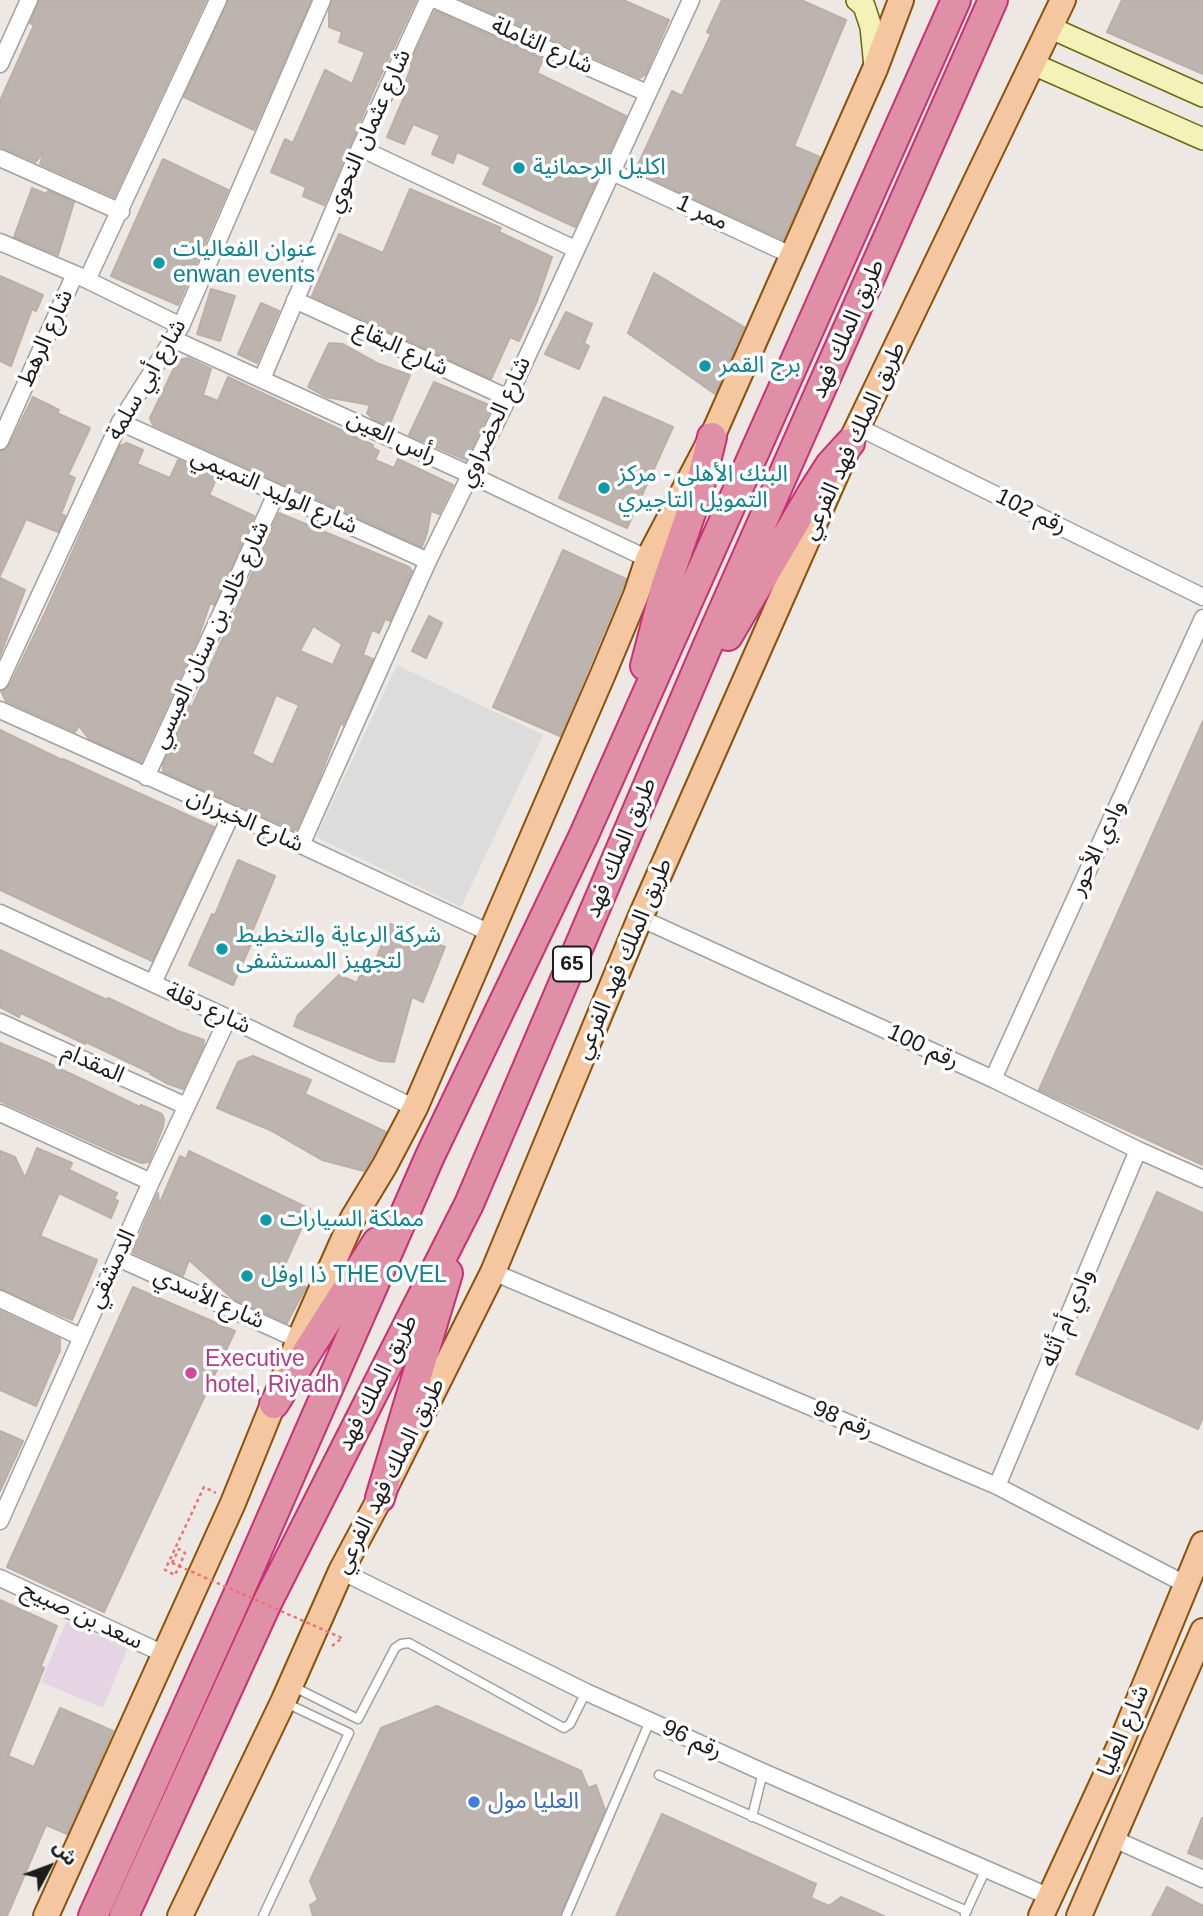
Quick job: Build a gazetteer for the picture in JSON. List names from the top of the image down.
{
  "streets": {
    "highway": ["طريق الملك فهد", "65"],
    "main road": ["طريق الملك فهد الفرعي", "شارع العليا"],
    "street": [
      "شارع الثاملة",
      "شارع عثمان النحوي",
      "ممر 1",
      "شارع الرهط",
      "شارع البقاع",
      "شارع أبي سلمة",
      "شارع الحضراوي",
      "رأس العين",
      "شارع الوليد التميمي",
      "رقم 102",
      "شارع خالد بن سنان العبسي",
      "شارع الخيزران",
      "وادي الأحور",
      "شارع دقلة",
      "رقم 100",
      "المقدام",
      "الدمشقي",
      "شارع الأسدي",
      "وادي أم أثله",
      "رقم 98",
      "سعد بن صبيح",
      "رقم 96"
    ]
  },
  "crossings": [
    ["شارع الثاملة", "شارع الحضراوي"],
    ["شارع عثمان النحوي", "شارع البقاع"],
    ["شارع عثمان النحوي", "رأس العين"],
    ["ممر 1", "شارع الحضراوي"],
    ["شارع الرهط", "رأس العين"],
    ["شارع البقاع", "شارع الحضراوي"],
    ["شارع أبي سلمة", "رأس العين"],
    ["شارع أبي سلمة", "شارع الوليد التميمي"],
    ["شارع الحضراوي", "رأس العين"],
    ["شارع الحضراوي", "شارع الوليد التميمي"],
    ["شارع الحضراوي", "شارع الخيزران"],
    ["طريق الملك فهد الفرعي", "رقم 102"],
    ["طريق الملك فهد الفرعي", "رقم 100"],
    ["طريق الملك فهد الفرعي", "رقم 98"],
    ["طريق الملك فهد الفرعي", "رقم 96"],
    ["شارع الوليد التميمي", "شارع خالد بن سنان العبسي"],
    ["شارع خالد بن سنان العبسي", "شارع الخيزران"],
    ["وادي الأحور", "رقم 100"],
    ["شارع دقلة", "الدمشقي"],
    ["رقم 100", "وادي أم أثله"],
    ["المقدام", "الدمشقي"],
    ["الدمشقي", "شارع الأسدي"],
    ["وادي أم أثله", "رقم 98"],
    ["رقم 98", "شارع العليا"],
    ["شارع العليا", "رقم 96"]
  ],
  "places": [
    "اكليل الرحمانية",
    "عنوان الفعاليات enwan events",
    "برج القمر",
    "البنك الأهلي - مركز التمويل التاجيري",
    "شركة الرعاية والتخطيط لتجهيز المستشفى",
    "مملكة السيارات",
    "ذا اوفل THE OVEL",
    "Executive hotel, Riyadh",
    "العليا مول"
  ],
  "north": "top right"
}
